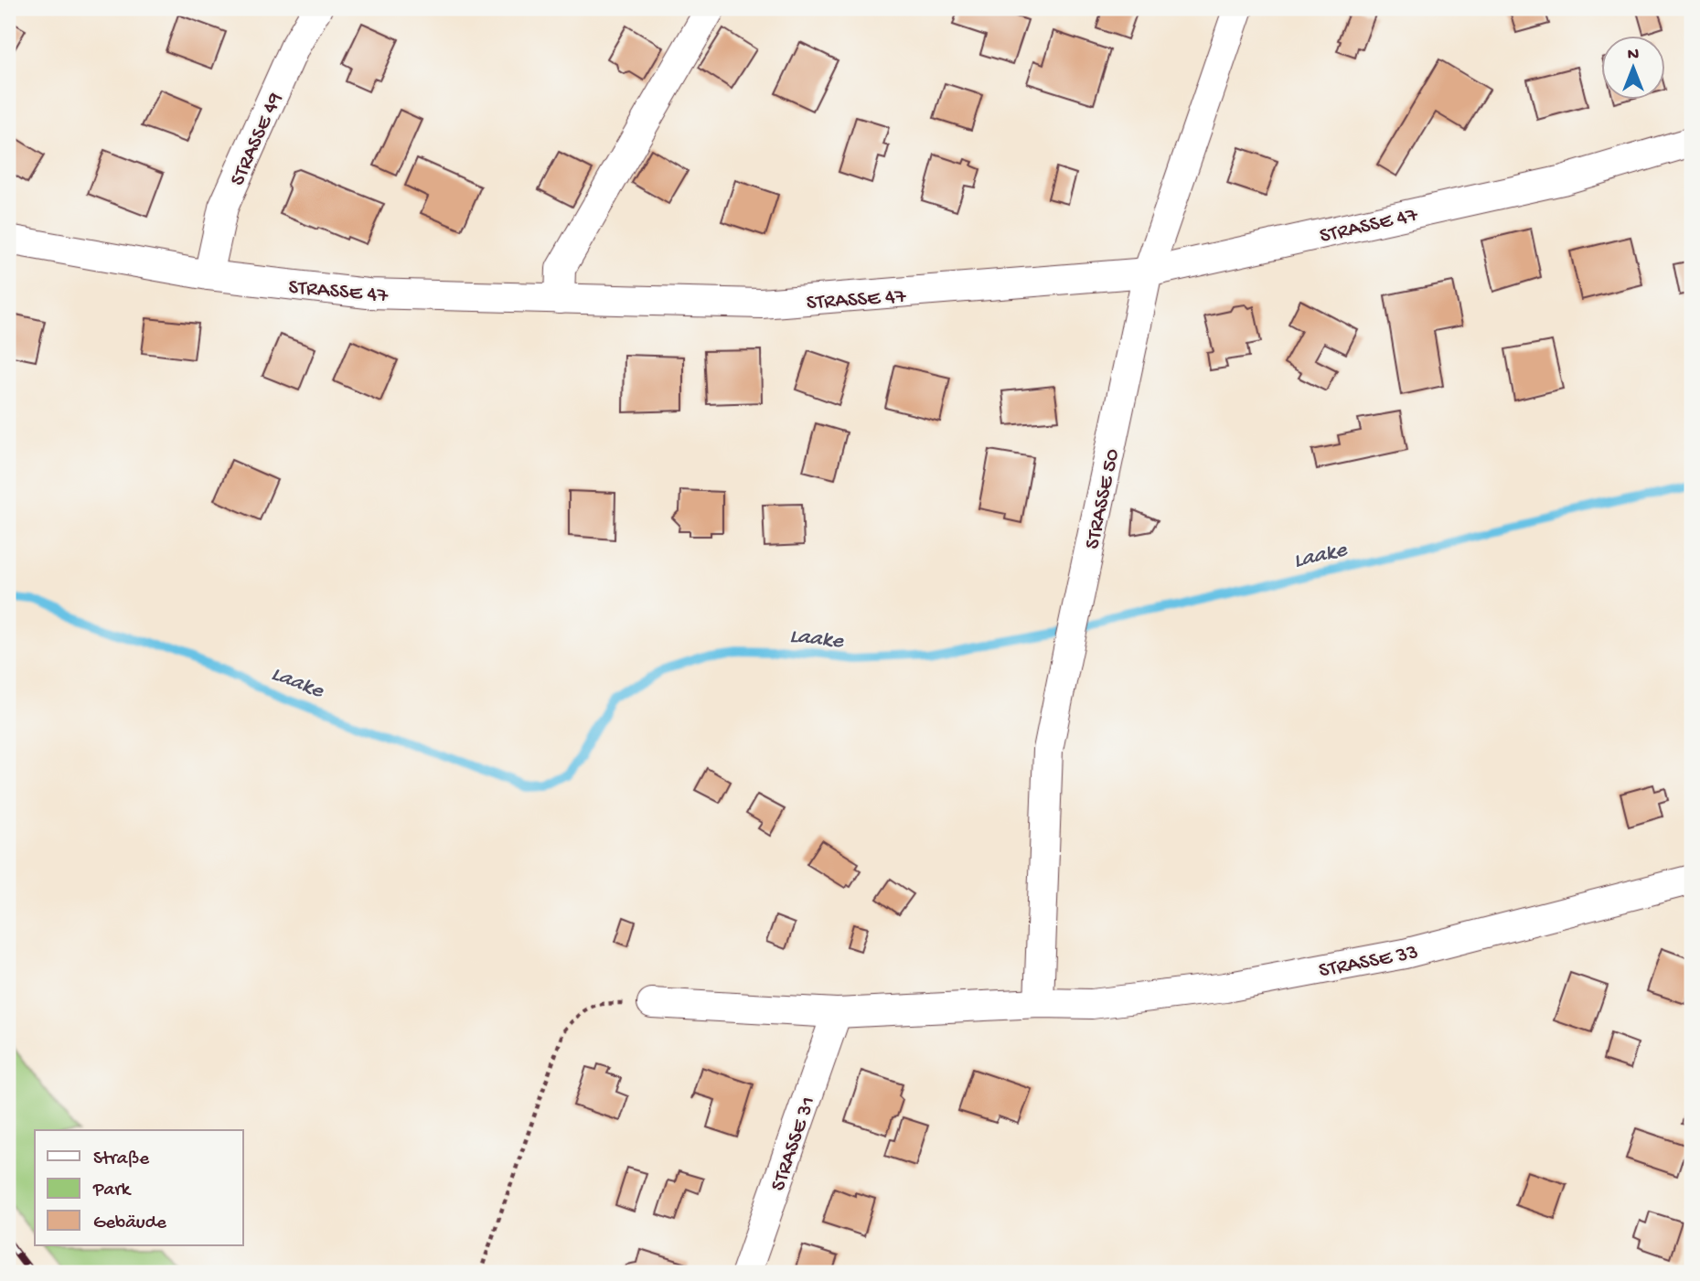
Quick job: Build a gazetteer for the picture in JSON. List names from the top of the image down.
{
  "streets": {
    "street": [
      "STRASSE 49",
      "STRASSE 47",
      "STRASSE 50",
      "STRASSE 33",
      "STRASSE 31"
    ]
  },
  "crossings": [
    ["STRASSE 49", "STRASSE 47"],
    ["STRASSE 47", "STRASSE 50"],
    ["STRASSE 50", "STRASSE 33"]
  ],
  "water": ["Laake"],
  "legend": ["Straße", "Park", "Gebäude"],
  "north": "top"
}
